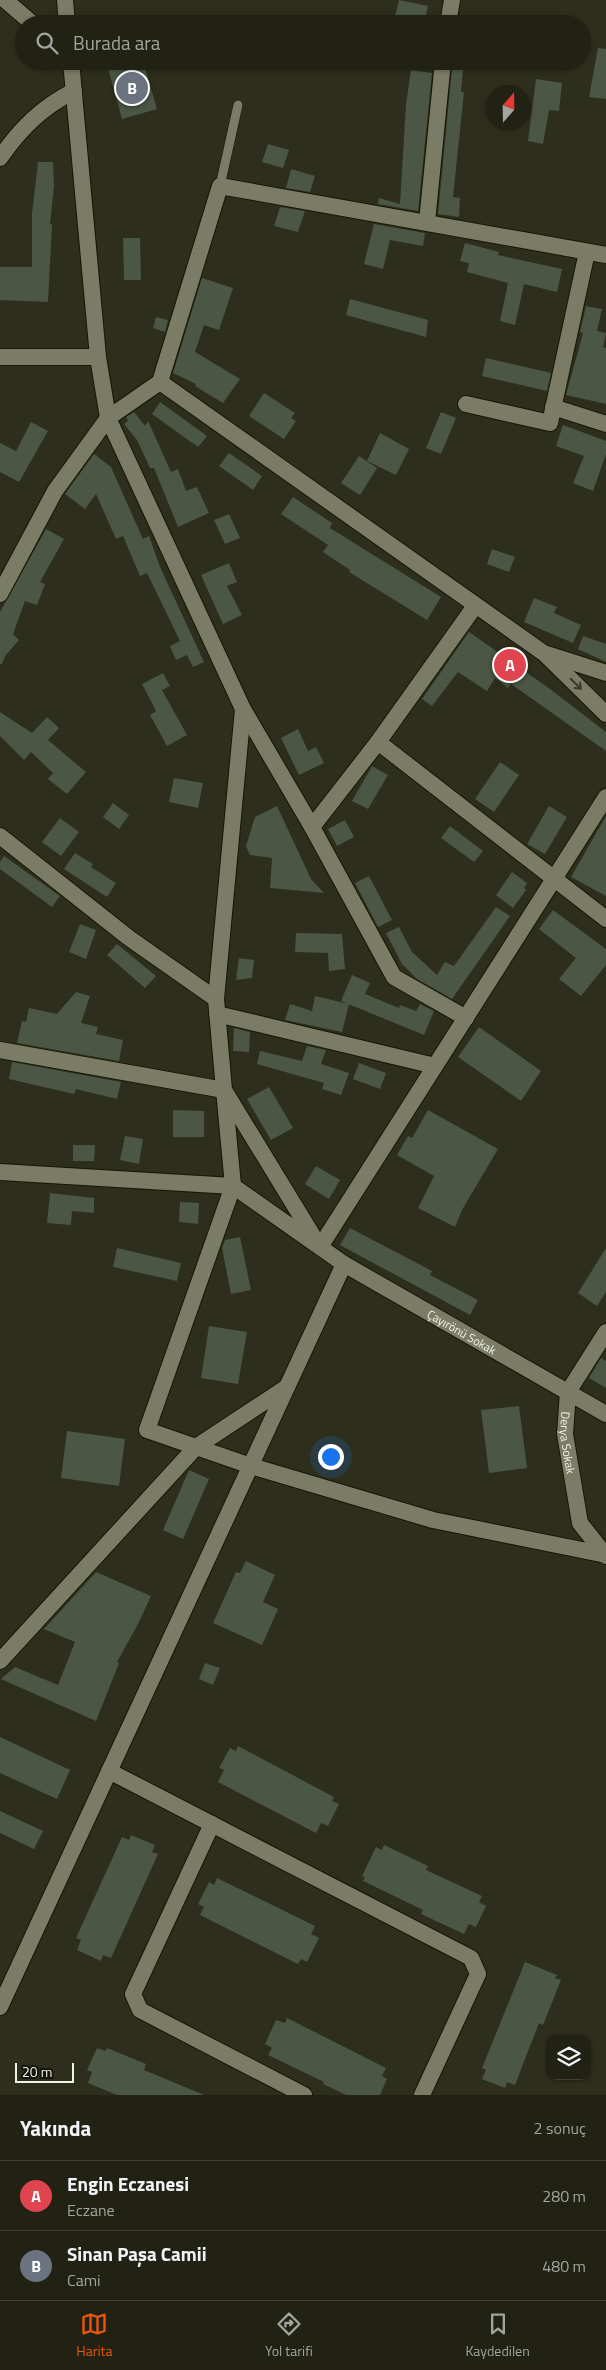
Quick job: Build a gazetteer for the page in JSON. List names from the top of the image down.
{
  "streets": {
    "street": ["Çayırönü Sokak", "Derya Sokak"]
  },
  "crossings": [
    ["Çayırönü Sokak", "Derya Sokak"]
  ],
  "scale_bar": "20 m",
  "north": "top",
  "page": {
    "search": "Burada ara",
    "pins": ["B", "A"],
    "scale": "20 m",
    "heading": ["Yakında", "2 sonuç"],
    "list": [
      {
        "mark": "A",
        "name": "Engin Eczanesi",
        "note": "Eczane",
        "value": "280 m"
      },
      {
        "mark": "B",
        "name": "Sinan Paşa Camii",
        "note": "Cami",
        "value": "480 m"
      }
    ],
    "nav": ["Harita", "Yol tarifi", "Kaydedilen"]
  }
}
